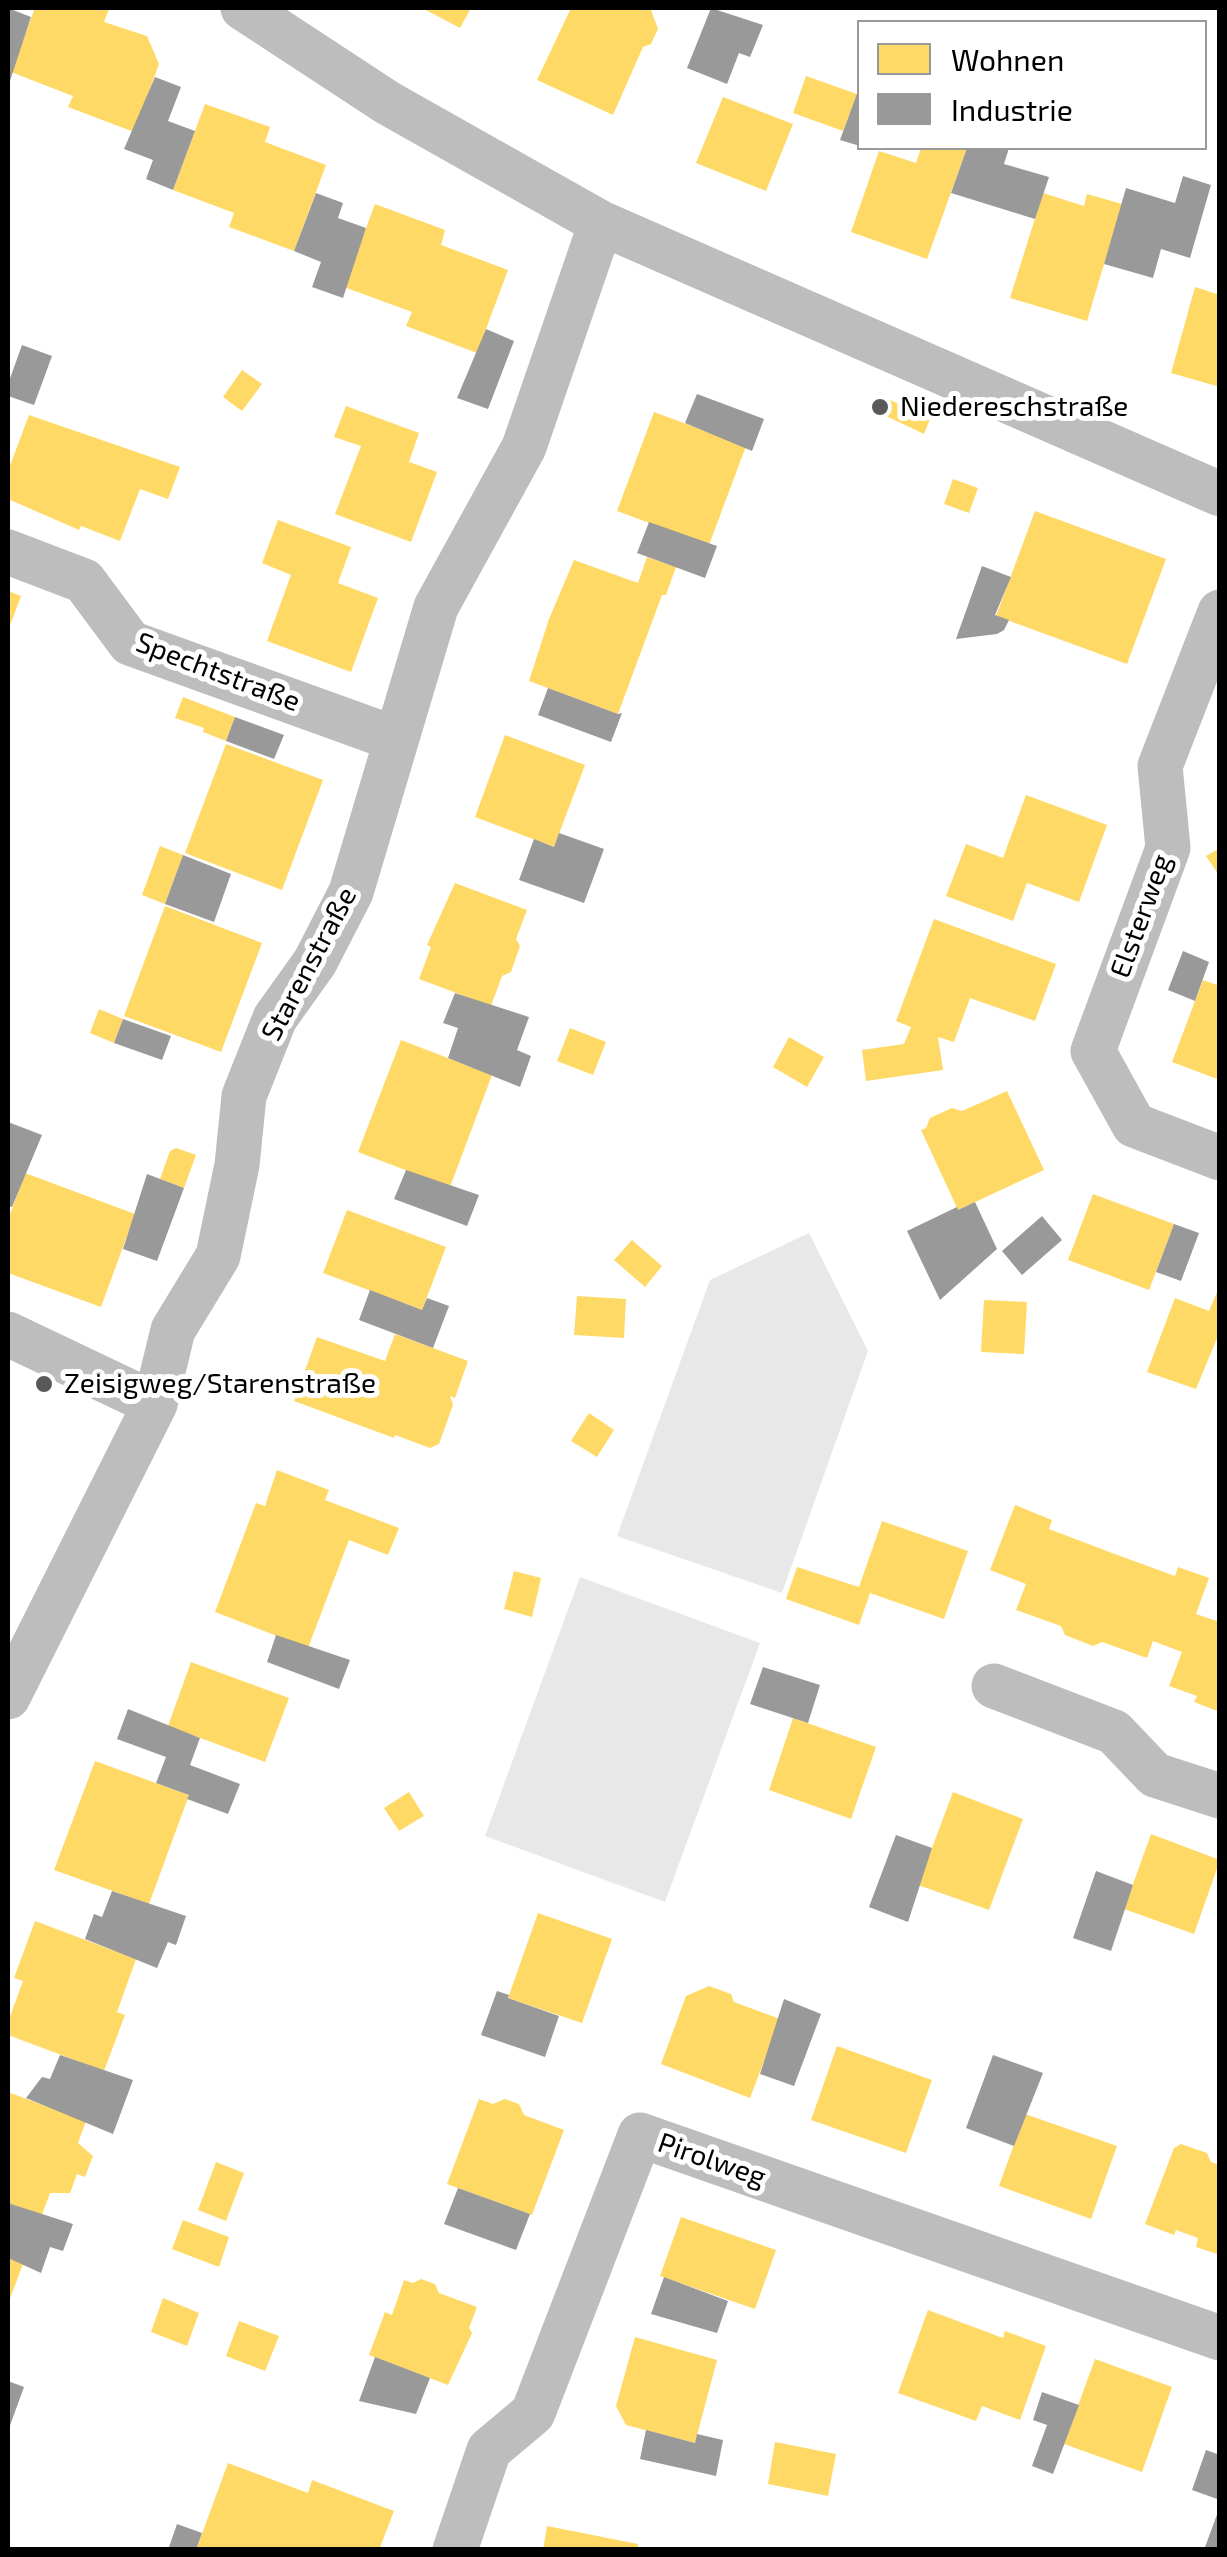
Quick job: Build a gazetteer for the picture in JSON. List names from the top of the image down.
{
  "streets": {
    "street": [
      "Spechtstraße",
      "Elsterweg",
      "Starenstraße",
      "Pirolweg"
    ]
  },
  "crossings": [
    ["Spechtstraße", "Starenstraße"]
  ],
  "places": ["Niedereschstraße", "Zeisigweg/Starenstraße"],
  "legend": ["Wohnen", "Industrie"]
}
